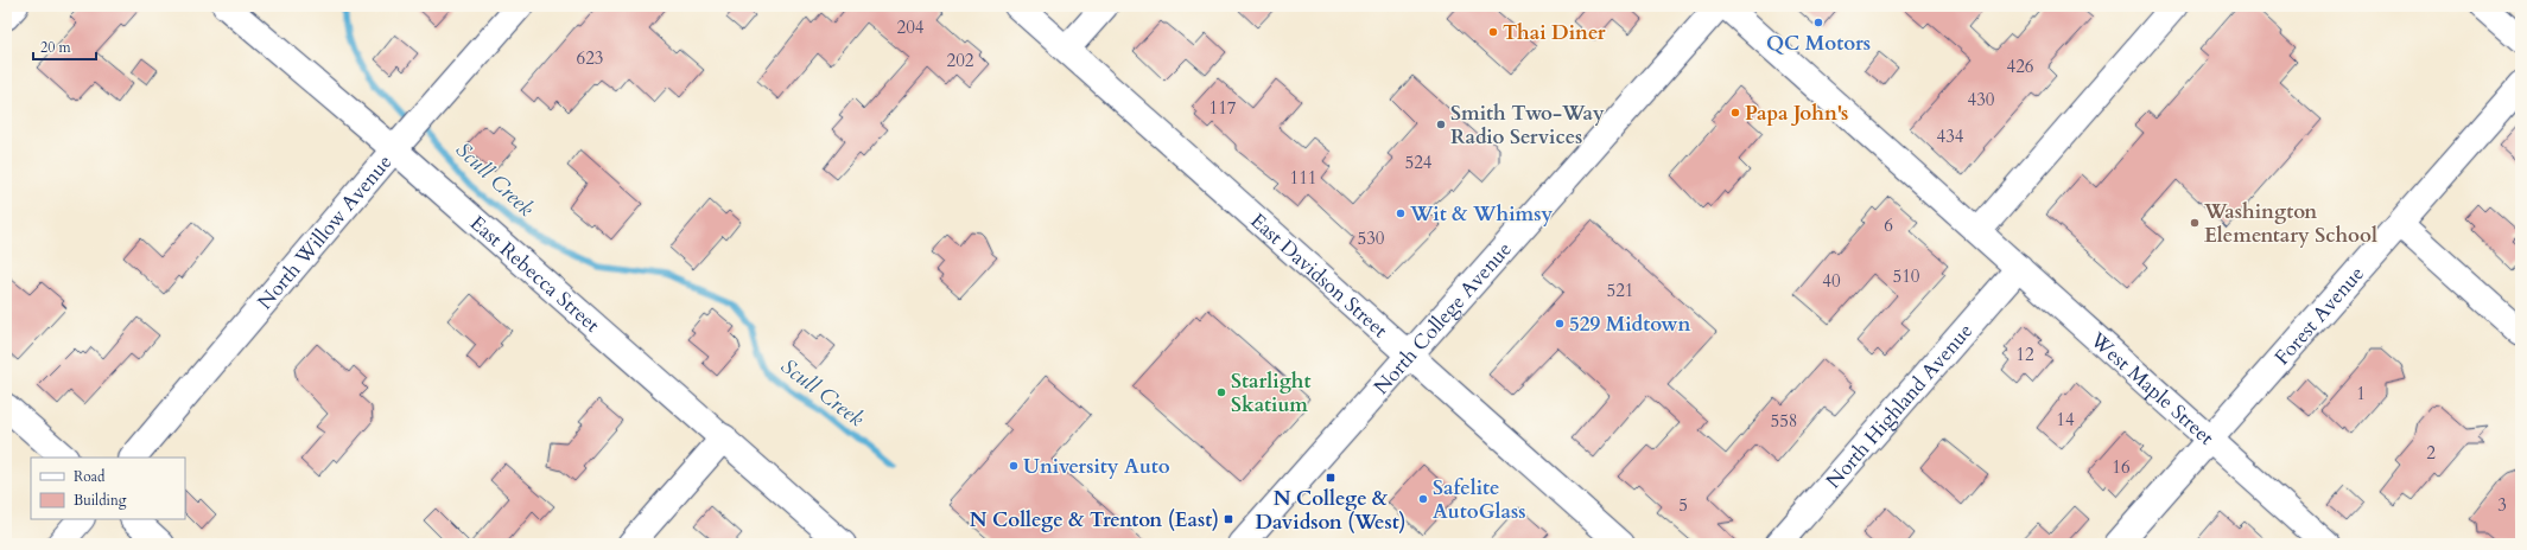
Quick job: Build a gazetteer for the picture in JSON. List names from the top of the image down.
{
  "streets": {
    "street": [
      "North Willow Avenue",
      "East Rebecca Street",
      "East Davidson Street",
      "Forest Avenue",
      "North College Avenue",
      "West Maple Street",
      "North Highland Avenue"
    ]
  },
  "crossings": [
    ["North Willow Avenue", "East Rebecca Street"],
    ["East Davidson Street", "North College Avenue"],
    ["Forest Avenue", "West Maple Street"],
    ["West Maple Street", "North Highland Avenue"]
  ],
  "water": ["Scull Creek"],
  "places": {
    "other": [
      "QC Motors",
      "Thai Diner",
      "Papa John's",
      "Smith Two-Way Radio Services",
      "Wit & Whimsy",
      "Washington Elementary School",
      "529 Midtown",
      "Starlight Skatium",
      "University Auto",
      "Safelite AutoGlass"
    ],
    "transit": ["N College & Davidson (West)", "N College & Trenton (East)"]
  },
  "house_numbers": [
    "204",
    "623",
    "202",
    "426",
    "430",
    "117",
    "434",
    "524",
    "111",
    "6",
    "530",
    "510",
    "40",
    "521",
    "12",
    "1",
    "14",
    "558",
    "2",
    "16",
    "5",
    "3"
  ],
  "legend": ["Road", "Building"],
  "scale_bar": "20 m"
}
